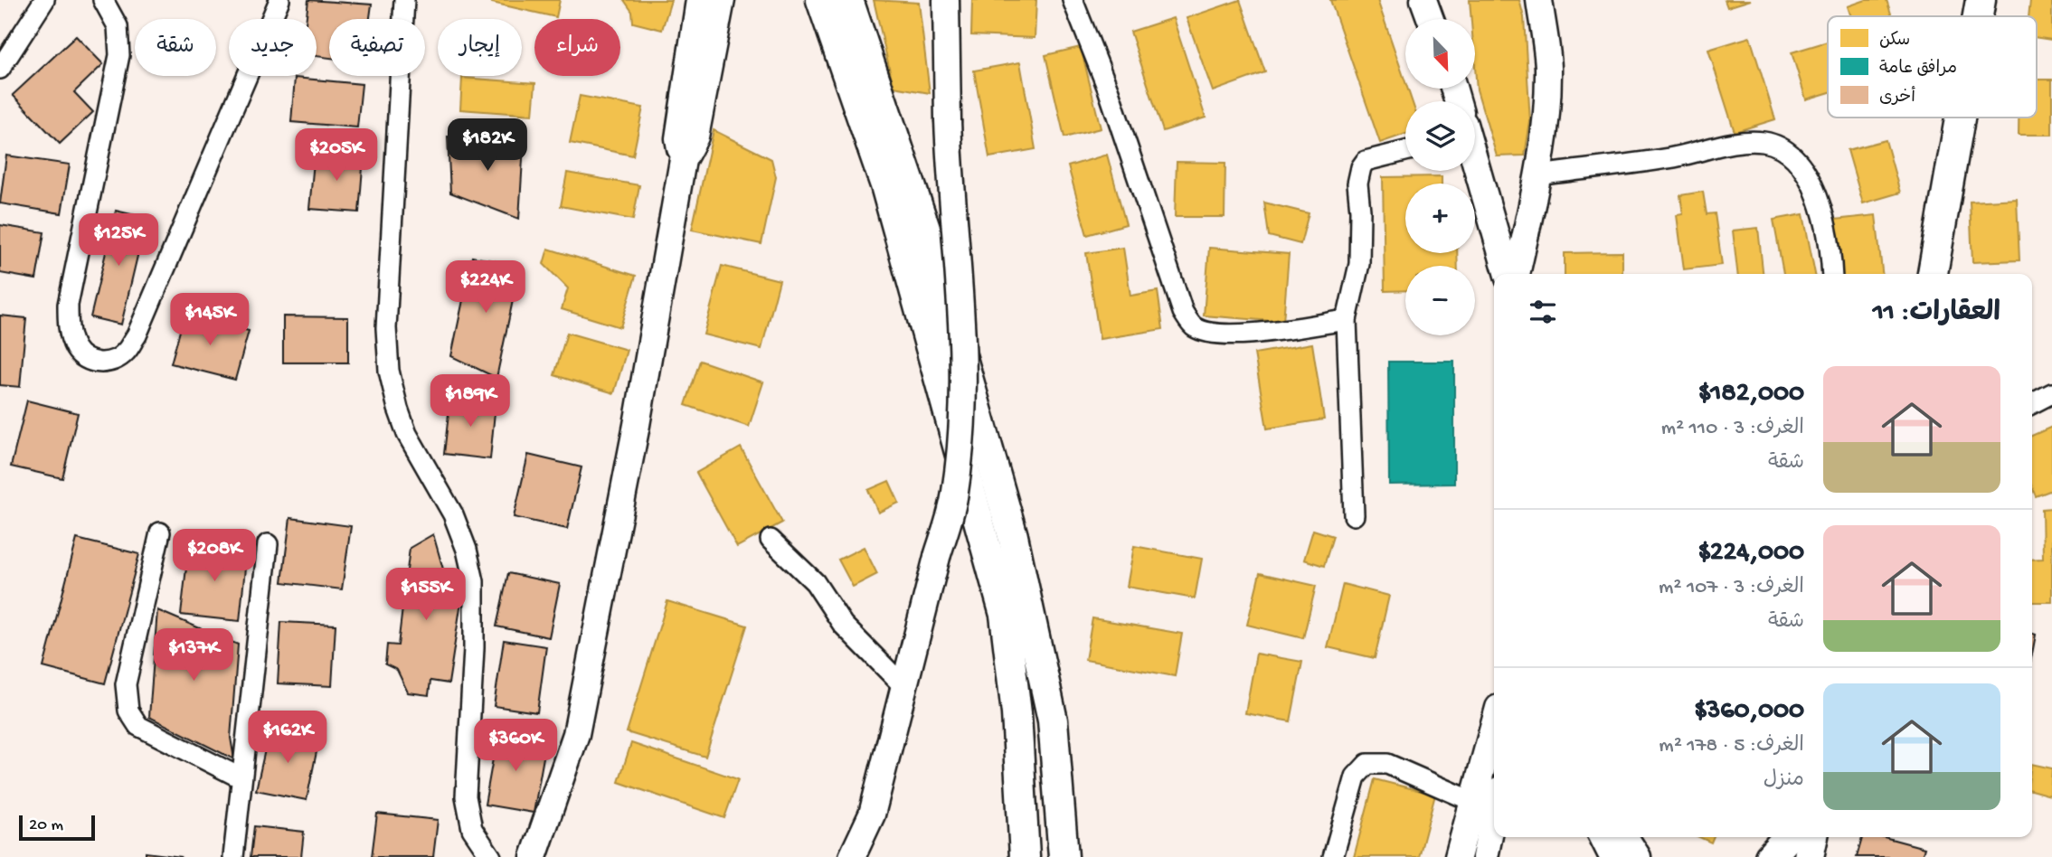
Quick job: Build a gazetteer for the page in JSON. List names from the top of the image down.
{
  "legend": ["سكن", "مرافق عامة", "أخرى"],
  "scale_bar": "20 m",
  "north": "bottom right",
  "page": {
    "map_buttons": ["+", "−"],
    "chip": [
      "شراء",
      "إيجار",
      "تصفية",
      "جديد",
      "شقة"
    ],
    "price": [
      "$182K",
      "$205K",
      "$125K",
      "$224K",
      "$145K",
      "$189K",
      "$208K",
      "$155K",
      "$137K",
      "$162K",
      "$360K"
    ],
    "heading": "العقارات: 11",
    "list": [
      {
        "name": "$182,000",
        "note": "الغرف: 3 · 110 m² · شقة"
      },
      {
        "name": "$224,000",
        "note": "الغرف: 3 · 107 m² · شقة"
      },
      {
        "name": "$360,000",
        "note": "الغرف: 5 · 178 m² · منزل"
      }
    ],
    "scale": "20 m"
  }
}
